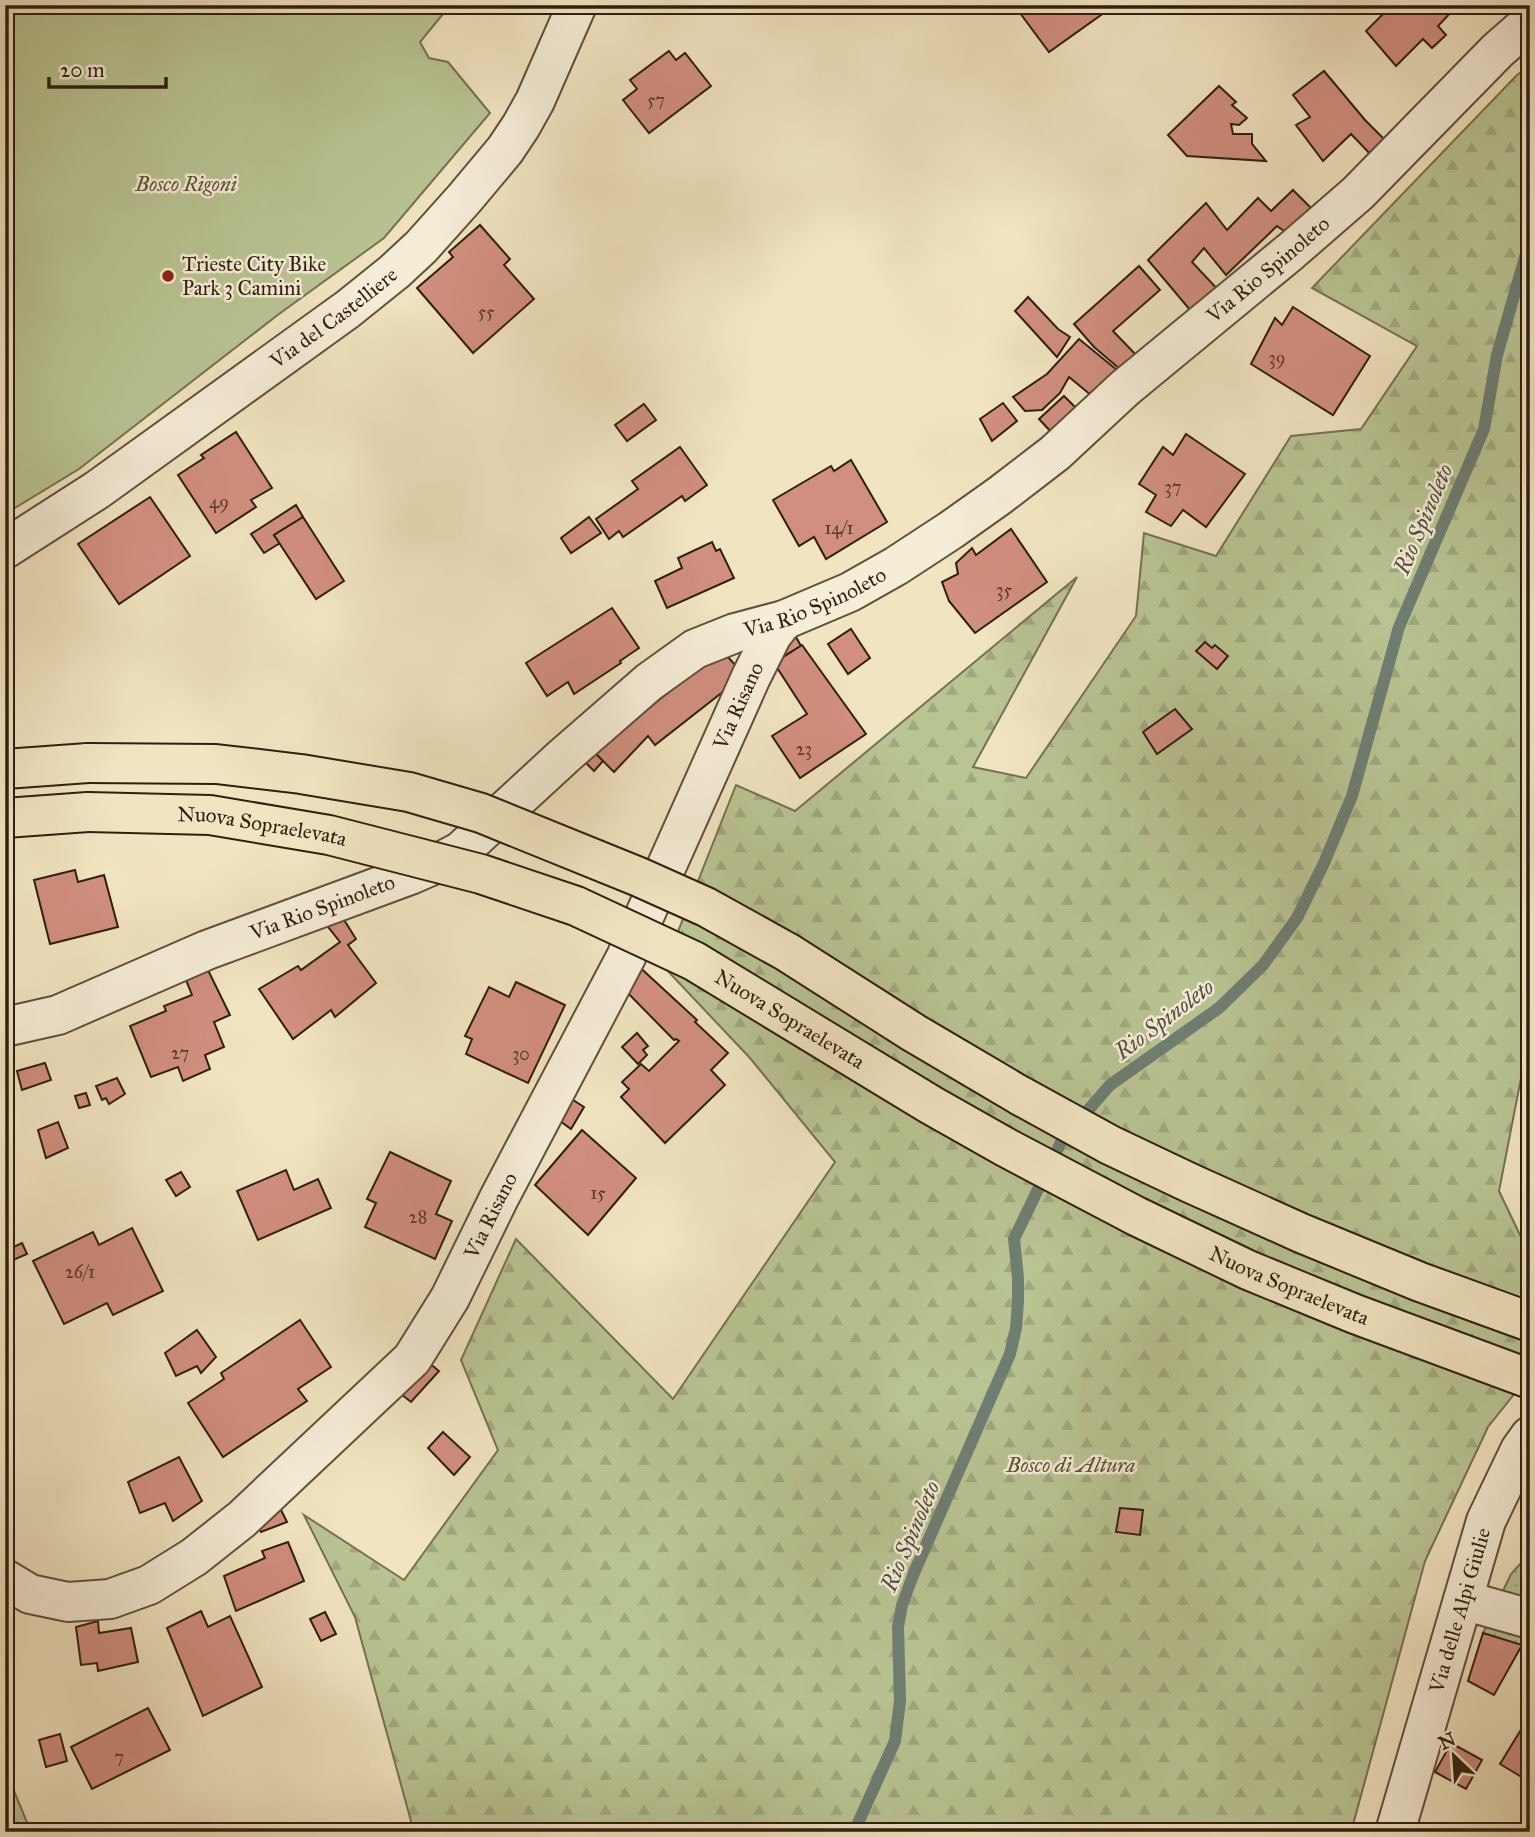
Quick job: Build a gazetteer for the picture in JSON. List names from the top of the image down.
{
  "streets": {
    "highway": ["Nuova Sopraelevata"],
    "street": [
      "Via Rio Spinoleto",
      "Via del Castelliere",
      "Via Risano",
      "Via delle Alpi Giulie"
    ]
  },
  "crossings": [
    ["Via Rio Spinoleto", "Via Risano"]
  ],
  "water": ["Rio Spinoleto"],
  "parks": ["Bosco Rigoni", "Bosco di Altura"],
  "places": ["Trieste City Bike Park 3 Camini"],
  "house_numbers": [
    "57",
    "55",
    "39",
    "37",
    "49",
    "14/1",
    "35",
    "23",
    "27",
    "30",
    "15",
    "28",
    "26/1",
    "7"
  ],
  "scale_bar": "20 m",
  "north": "top left"
}
